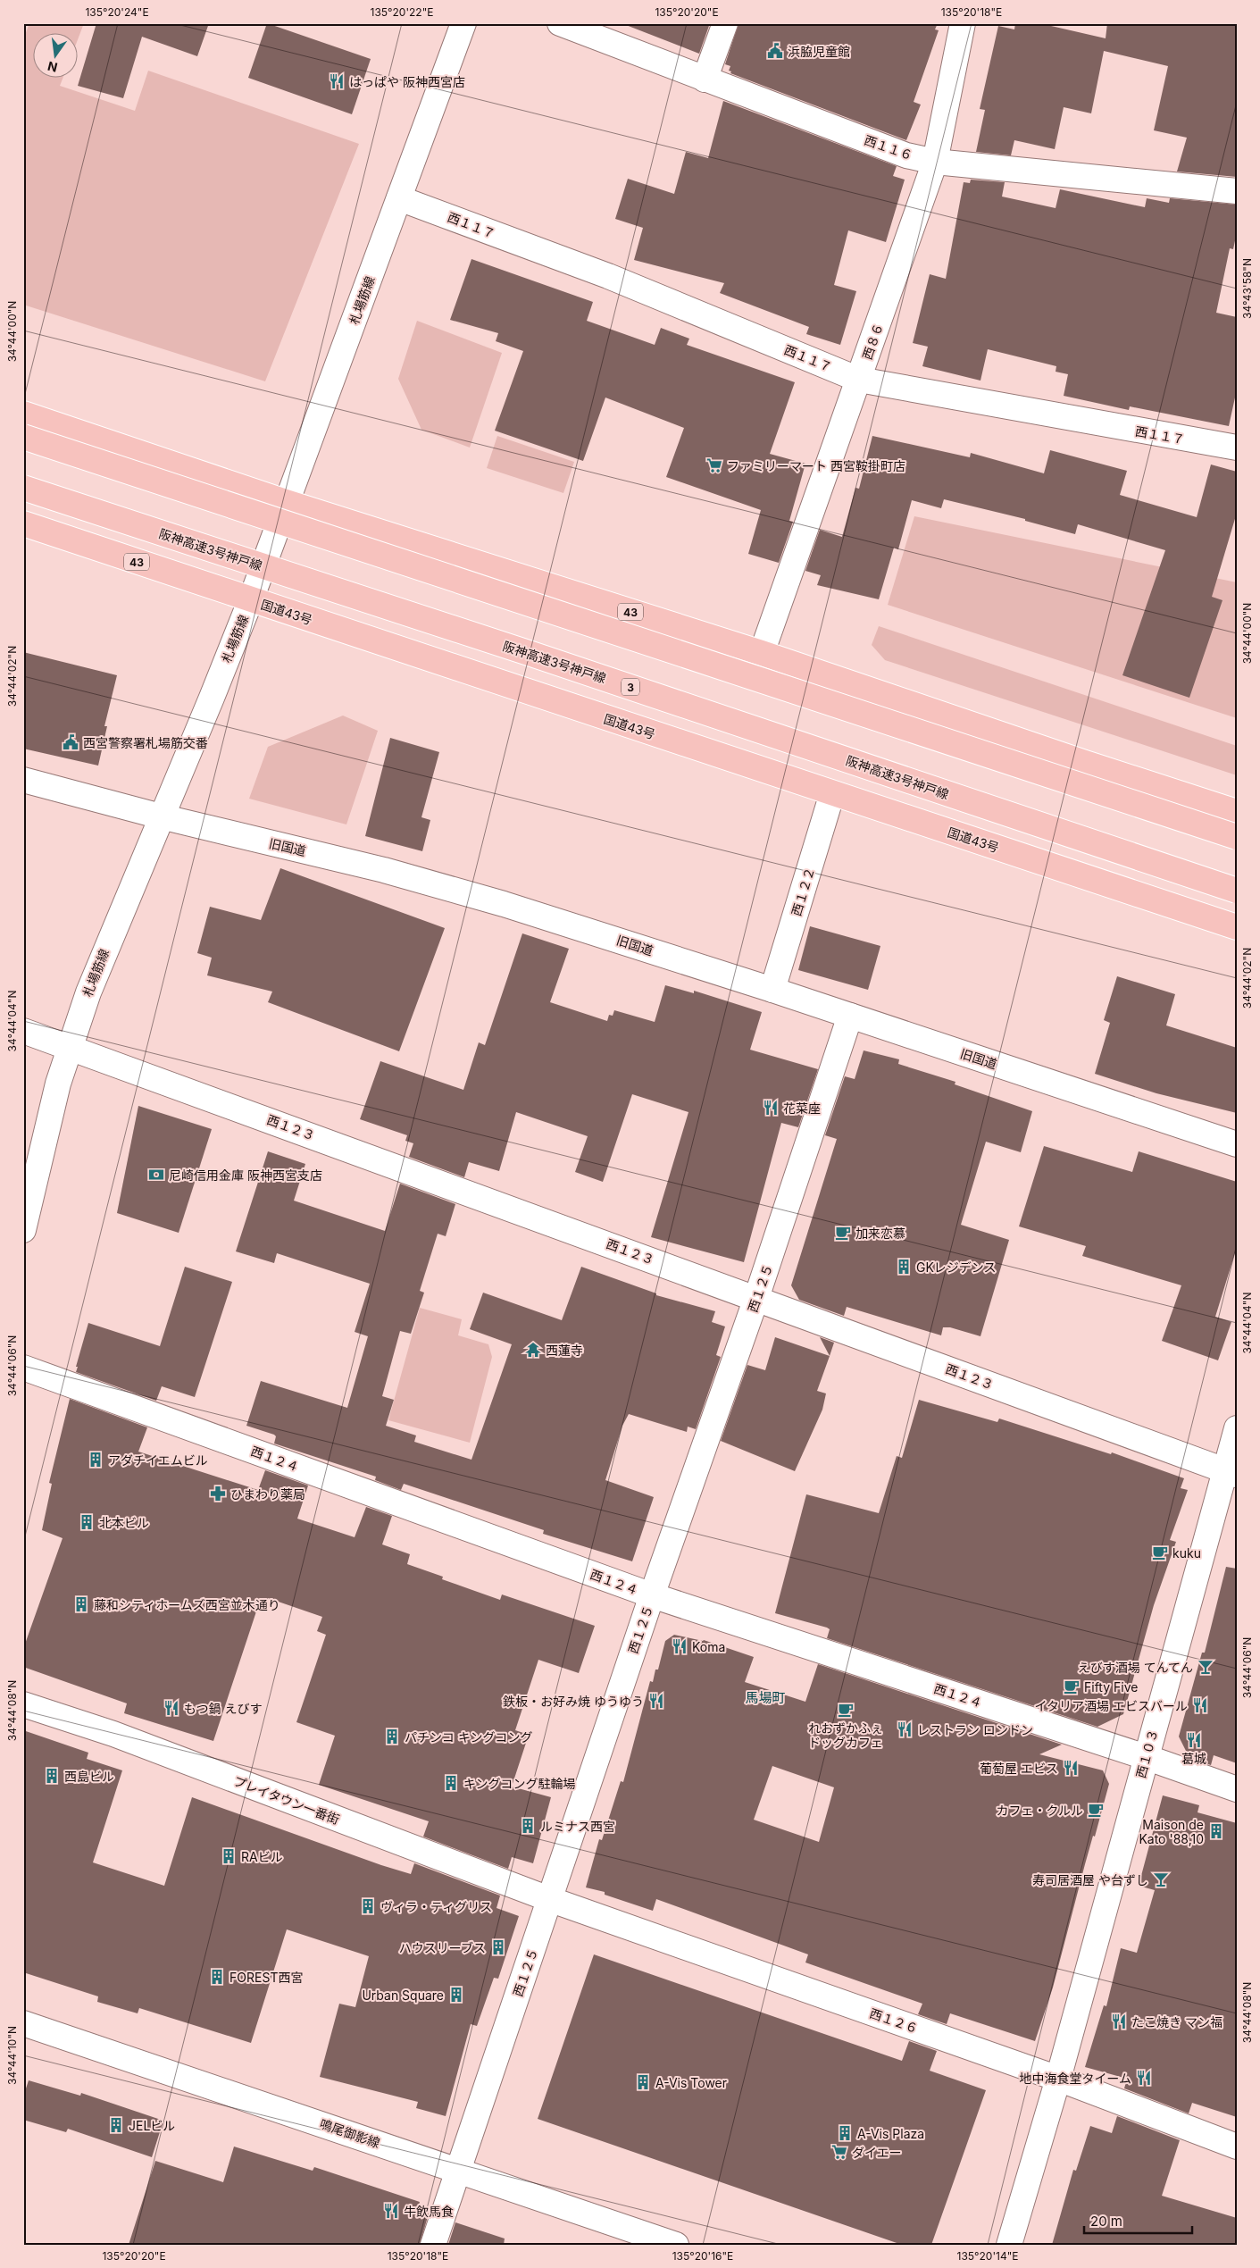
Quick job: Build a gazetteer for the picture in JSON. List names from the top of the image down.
{
  "streets": {
    "highway": [
      "阪神高速3号神戸線",
      "43",
      "国道43号",
      "3"
    ],
    "street": [
      "西１１６",
      "西１１７",
      "札場筋線",
      "西８６",
      "旧国道",
      "西１２２",
      "西１２３",
      "西１２５",
      "西１２４",
      "西１０３",
      "プレイタウン一番街",
      "西１２６",
      "鳴尾御影線"
    ]
  },
  "crossings": [
    ["西１１６", "西８６"],
    ["西１１７", "札場筋線"],
    ["西１１７", "西８６"],
    ["札場筋線", "43"],
    ["札場筋線", "国道43号"],
    ["札場筋線", "旧国道"],
    ["札場筋線", "西１２３"],
    ["西８６", "43"],
    ["国道43号", "西１２２"],
    ["旧国道", "西１２２"],
    ["旧国道", "西１２５"],
    ["西１２３", "西１２５"],
    ["西１２３", "西１０３"],
    ["西１２５", "西１２４"],
    ["西１２５", "プレイタウン一番街"],
    ["西１２５", "西１２６"],
    ["西１２５", "鳴尾御影線"],
    ["西１２４", "西１０３"],
    ["西１０３", "西１２６"],
    ["プレイタウン一番街", "西１２６"]
  ],
  "districts": ["馬場町"],
  "places": {
    "public building": ["浜脇児童館", "西宮警察署札場筋交番"],
    "restaurant": [
      "はっぱや 阪神西宮店",
      "花菜座",
      "Koma",
      "鉄板・お好み焼 ゆうゆう",
      "イタリア酒場 エビスバール",
      "もつ鍋 えびす",
      "レストラン ロンドン",
      "葛城",
      "葡萄屋 エビス",
      "たこ焼き マン福",
      "地中海食堂タイーム",
      "牛飲馬食"
    ],
    "supermarket": ["ファミリーマート 西宮鞍掛町店", "ダイエー"],
    "bank": ["尼崎信用金庫 阪神西宮支店"],
    "cafe": [
      "加来恋慕",
      "kuku",
      "Fifty Five",
      "れおずかふぇ ドッグカフェ",
      "カフェ・クルル"
    ],
    "building": [
      "GKレジデンス",
      "アダチイエムビル",
      "北本ビル",
      "藤和シティホームズ西宮並木通り",
      "パチンコ キングコング",
      "西島ビル",
      "キングコング駐輪場",
      "ルミナス西宮",
      "Maison de Kato '88,10",
      "RAビル",
      "ヴィラ・ティグリス",
      "ハウスリーブス",
      "FOREST西宮",
      "Urban Square",
      "A-Vis Tower",
      "JELビル",
      "A-Vis Plaza"
    ],
    "temple": ["西蓮寺"],
    "pharmacy": ["ひまわり薬局"],
    "bar": ["えびす酒場 てんてん", "寿司居酒屋 や台ずし"]
  },
  "scale_bar": "20 m",
  "north": "bottom",
  "coordinates": [
    "135°20'24\"E",
    "135°20'22\"E",
    "135°20'20\"E",
    "135°20'18\"E",
    "34°43'58\"N",
    "34°44'00\"N",
    "34°44'02\"N",
    "34°44'04\"N",
    "34°44'06\"N",
    "34°44'08\"N",
    "34°44'10\"N",
    "135°20'16\"E",
    "135°20'14\"E"
  ]
}
